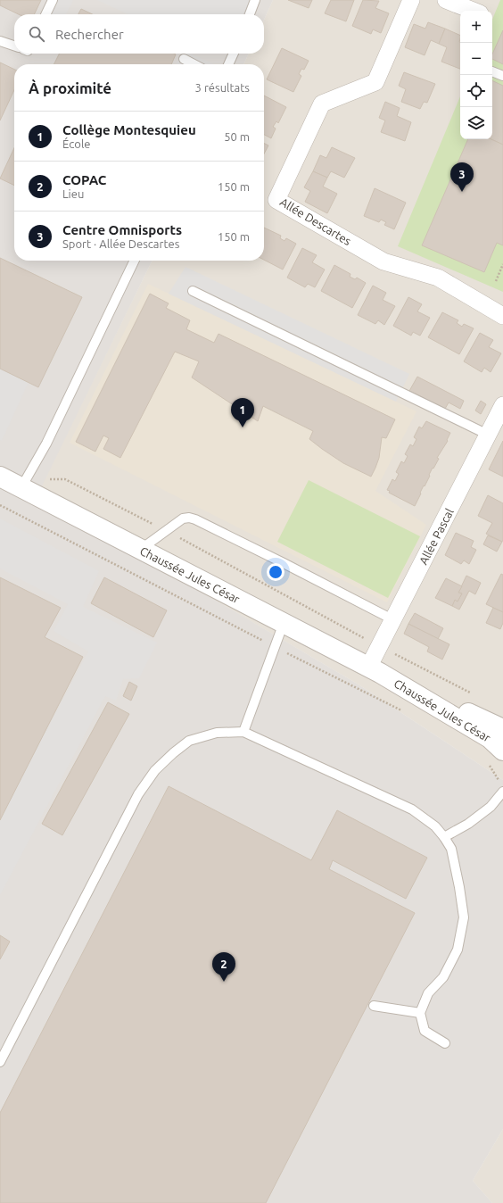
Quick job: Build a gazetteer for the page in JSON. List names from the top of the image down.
{
  "streets": {
    "street": ["Allée Descartes", "Allée Pascal", "Chaussée Jules César"]
  },
  "crossings": [
    ["Allée Pascal", "Chaussée Jules César"]
  ],
  "page": {
    "map_buttons": ["+", "−"],
    "search": "Rechercher",
    "heading": ["À proximité", "3 résultats"],
    "list": [
      {
        "mark": "1",
        "name": "Collège Montesquieu",
        "note": "École",
        "value": "50 m"
      },
      {
        "mark": "2",
        "name": "COPAC",
        "note": "Lieu",
        "value": "150 m"
      },
      {
        "mark": "3",
        "name": "Centre Omnisports",
        "note": "Sport · Allée Descartes",
        "value": "150 m"
      }
    ],
    "pins": ["3", "1", "2"]
  }
}
